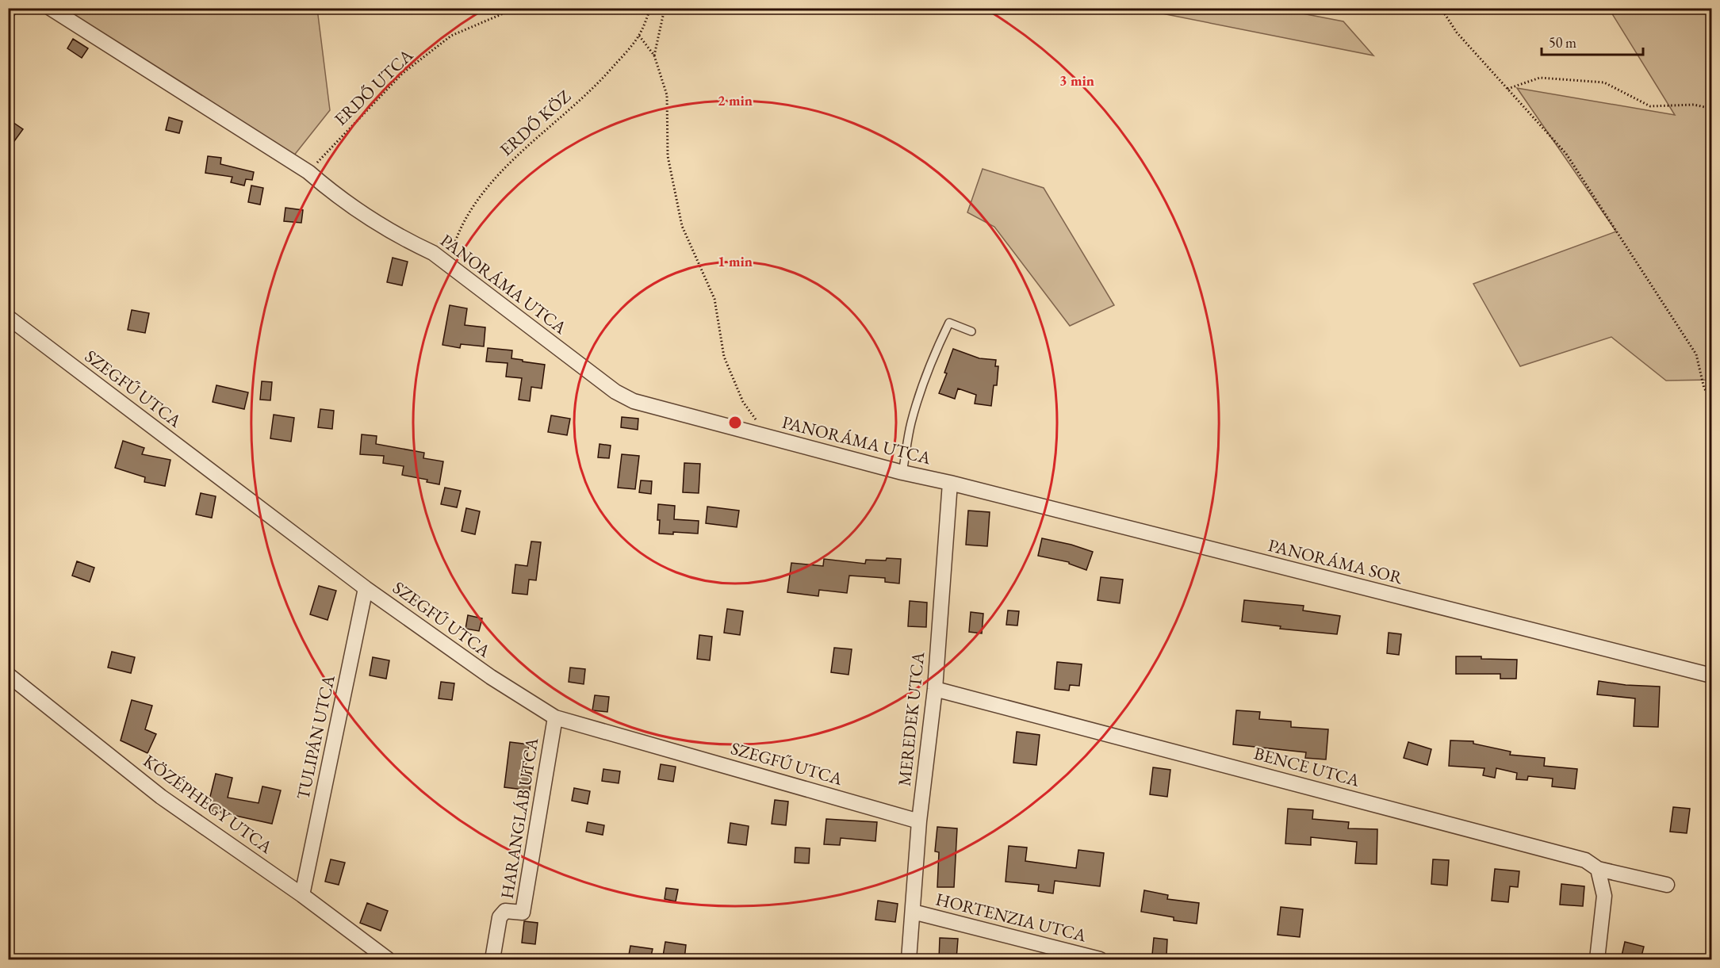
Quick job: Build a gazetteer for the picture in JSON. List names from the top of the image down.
{
  "streets": {
    "street": [
      "PANORÁMA UTCA",
      "SZEGFŰ UTCA",
      "PANORÁMA SOR",
      "MEREDEK UTCA",
      "TULIPÁN UTCA",
      "BENCE UTCA",
      "KÖZÉPHEGY UTCA",
      "HARANGLÁB UTCA",
      "HORTENZIA UTCA"
    ],
    "path": ["ERDŐ UTCA", "ERDŐ KÖZ"]
  },
  "crossings": [
    ["ERDŐ UTCA", "PANORÁMA UTCA"],
    ["ERDŐ KÖZ", "PANORÁMA UTCA"],
    ["PANORÁMA UTCA", "PANORÁMA SOR"],
    ["PANORÁMA UTCA", "MEREDEK UTCA"],
    ["SZEGFŰ UTCA", "MEREDEK UTCA"],
    ["SZEGFŰ UTCA", "TULIPÁN UTCA"],
    ["SZEGFŰ UTCA", "HARANGLÁB UTCA"],
    ["PANORÁMA SOR", "MEREDEK UTCA"],
    ["MEREDEK UTCA", "BENCE UTCA"],
    ["MEREDEK UTCA", "HORTENZIA UTCA"],
    ["TULIPÁN UTCA", "KÖZÉPHEGY UTCA"]
  ],
  "scale_bar": "50 m",
  "rings": ["3 min", "2 min", "1 min"]
}
